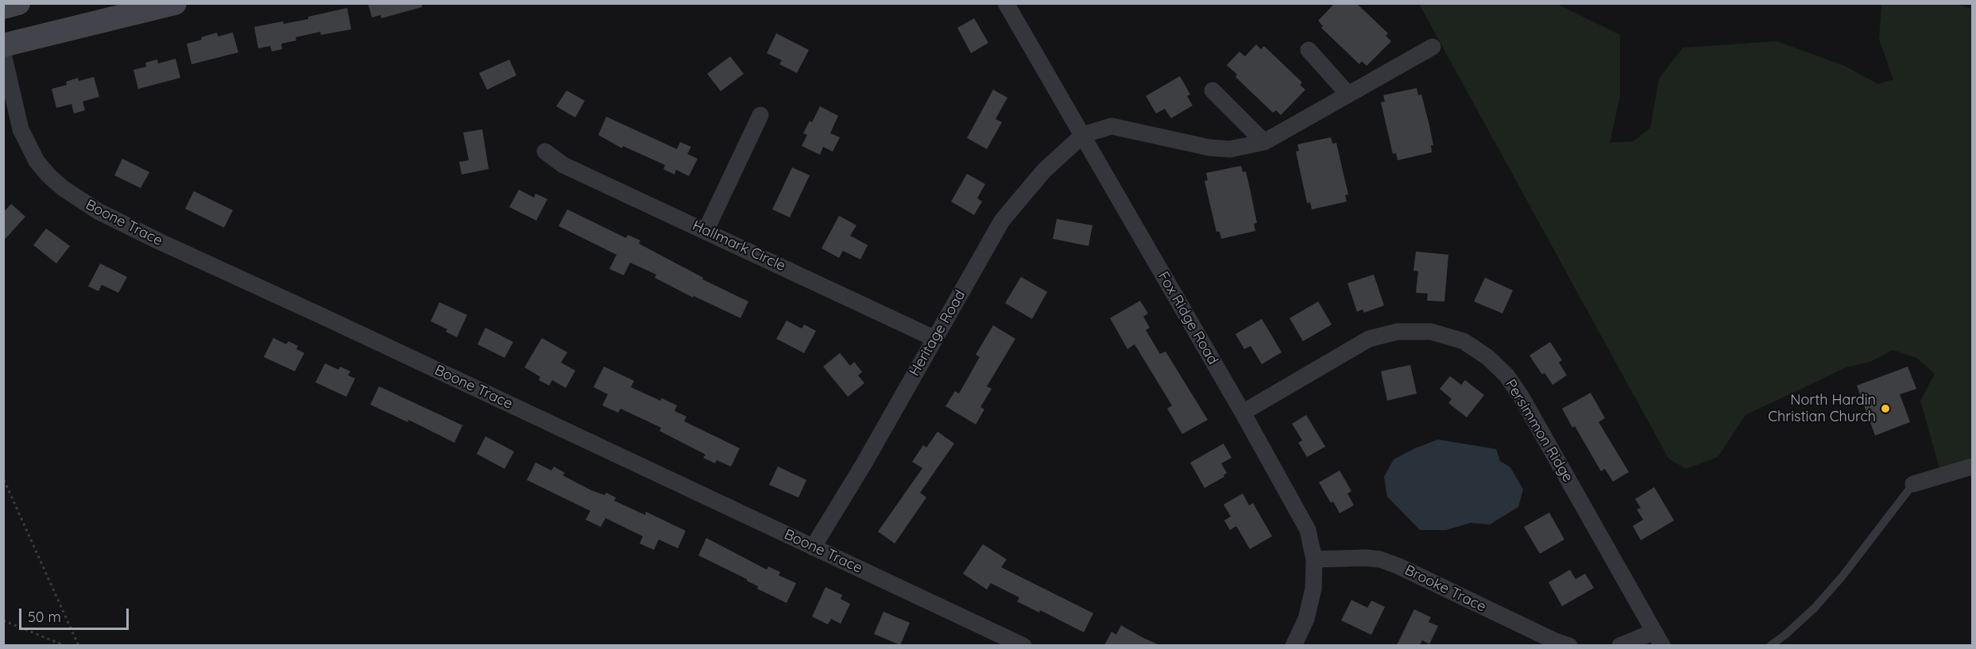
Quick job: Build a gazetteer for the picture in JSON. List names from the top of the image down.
{
  "streets": {
    "street": [
      "Boone Trace",
      "Hallmark Circle",
      "Fox Ridge Road",
      "Heritage Road",
      "Persimmon Ridge",
      "Brooke Trace"
    ]
  },
  "crossings": [
    ["Boone Trace", "Heritage Road"],
    ["Hallmark Circle", "Heritage Road"],
    ["Fox Ridge Road", "Heritage Road"],
    ["Fox Ridge Road", "Persimmon Ridge"],
    ["Fox Ridge Road", "Brooke Trace"]
  ],
  "places": ["North Hardin Christian Church"],
  "scale_bar": "50 m"
}
